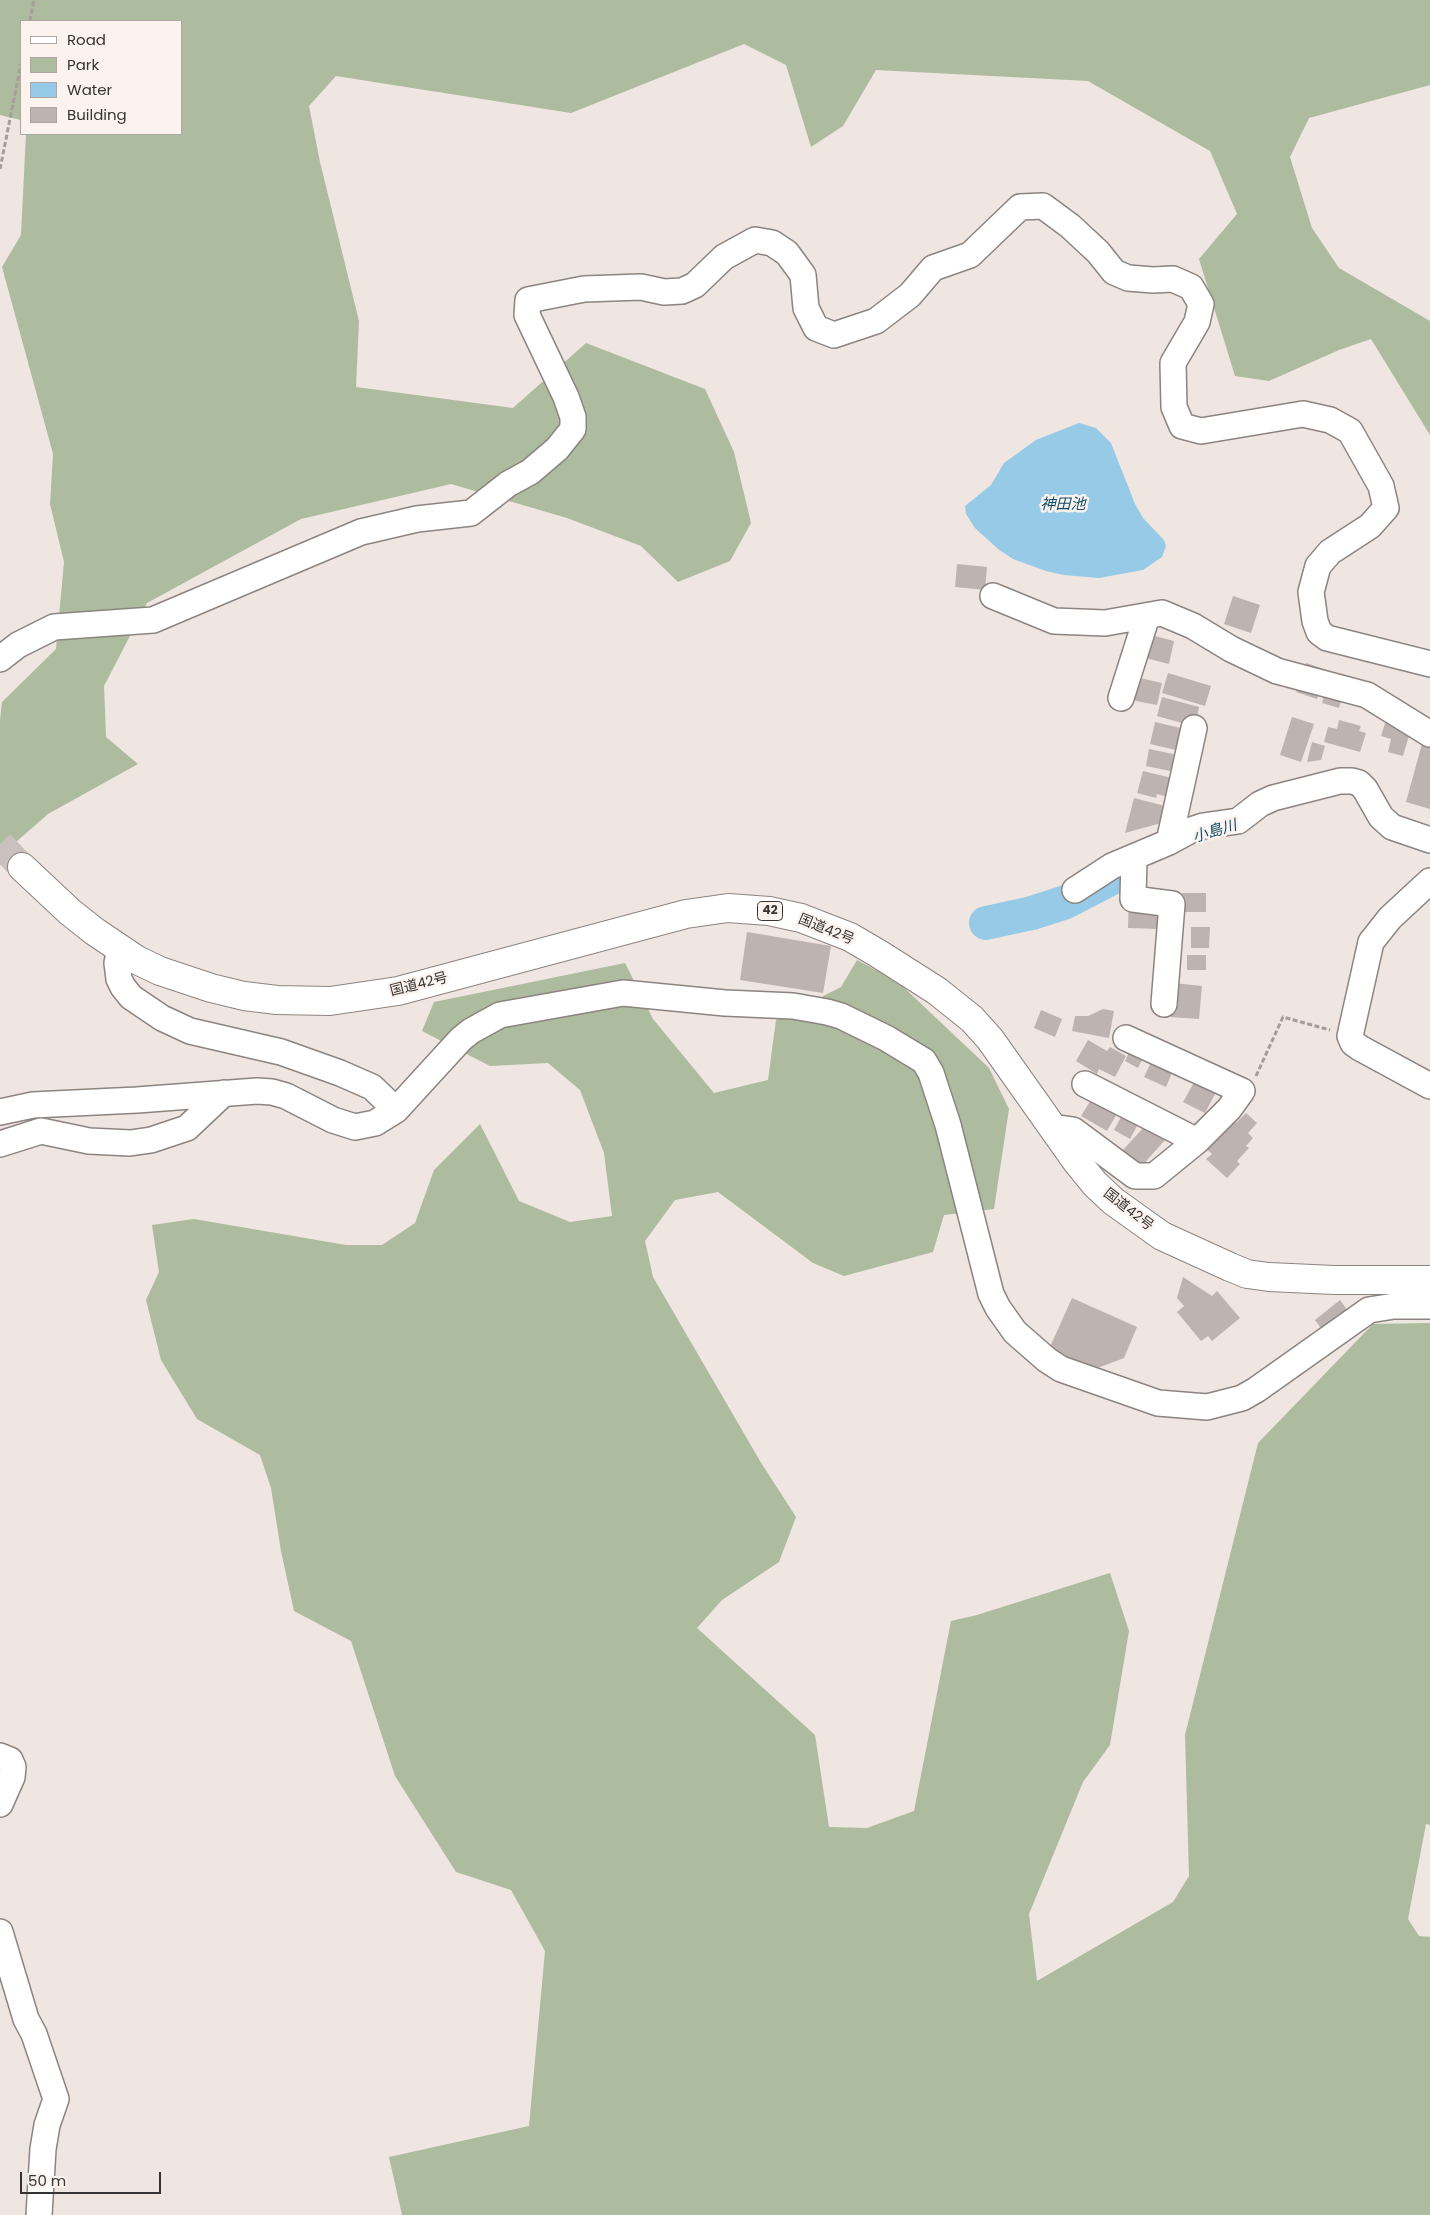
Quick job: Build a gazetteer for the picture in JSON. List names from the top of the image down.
{
  "streets": {
    "highway": ["42", "国道42号"]
  },
  "water": ["神田池", "小島川"],
  "legend": [
    "Road",
    "Park",
    "Water",
    "Building"
  ],
  "scale_bar": "50 m"
}
